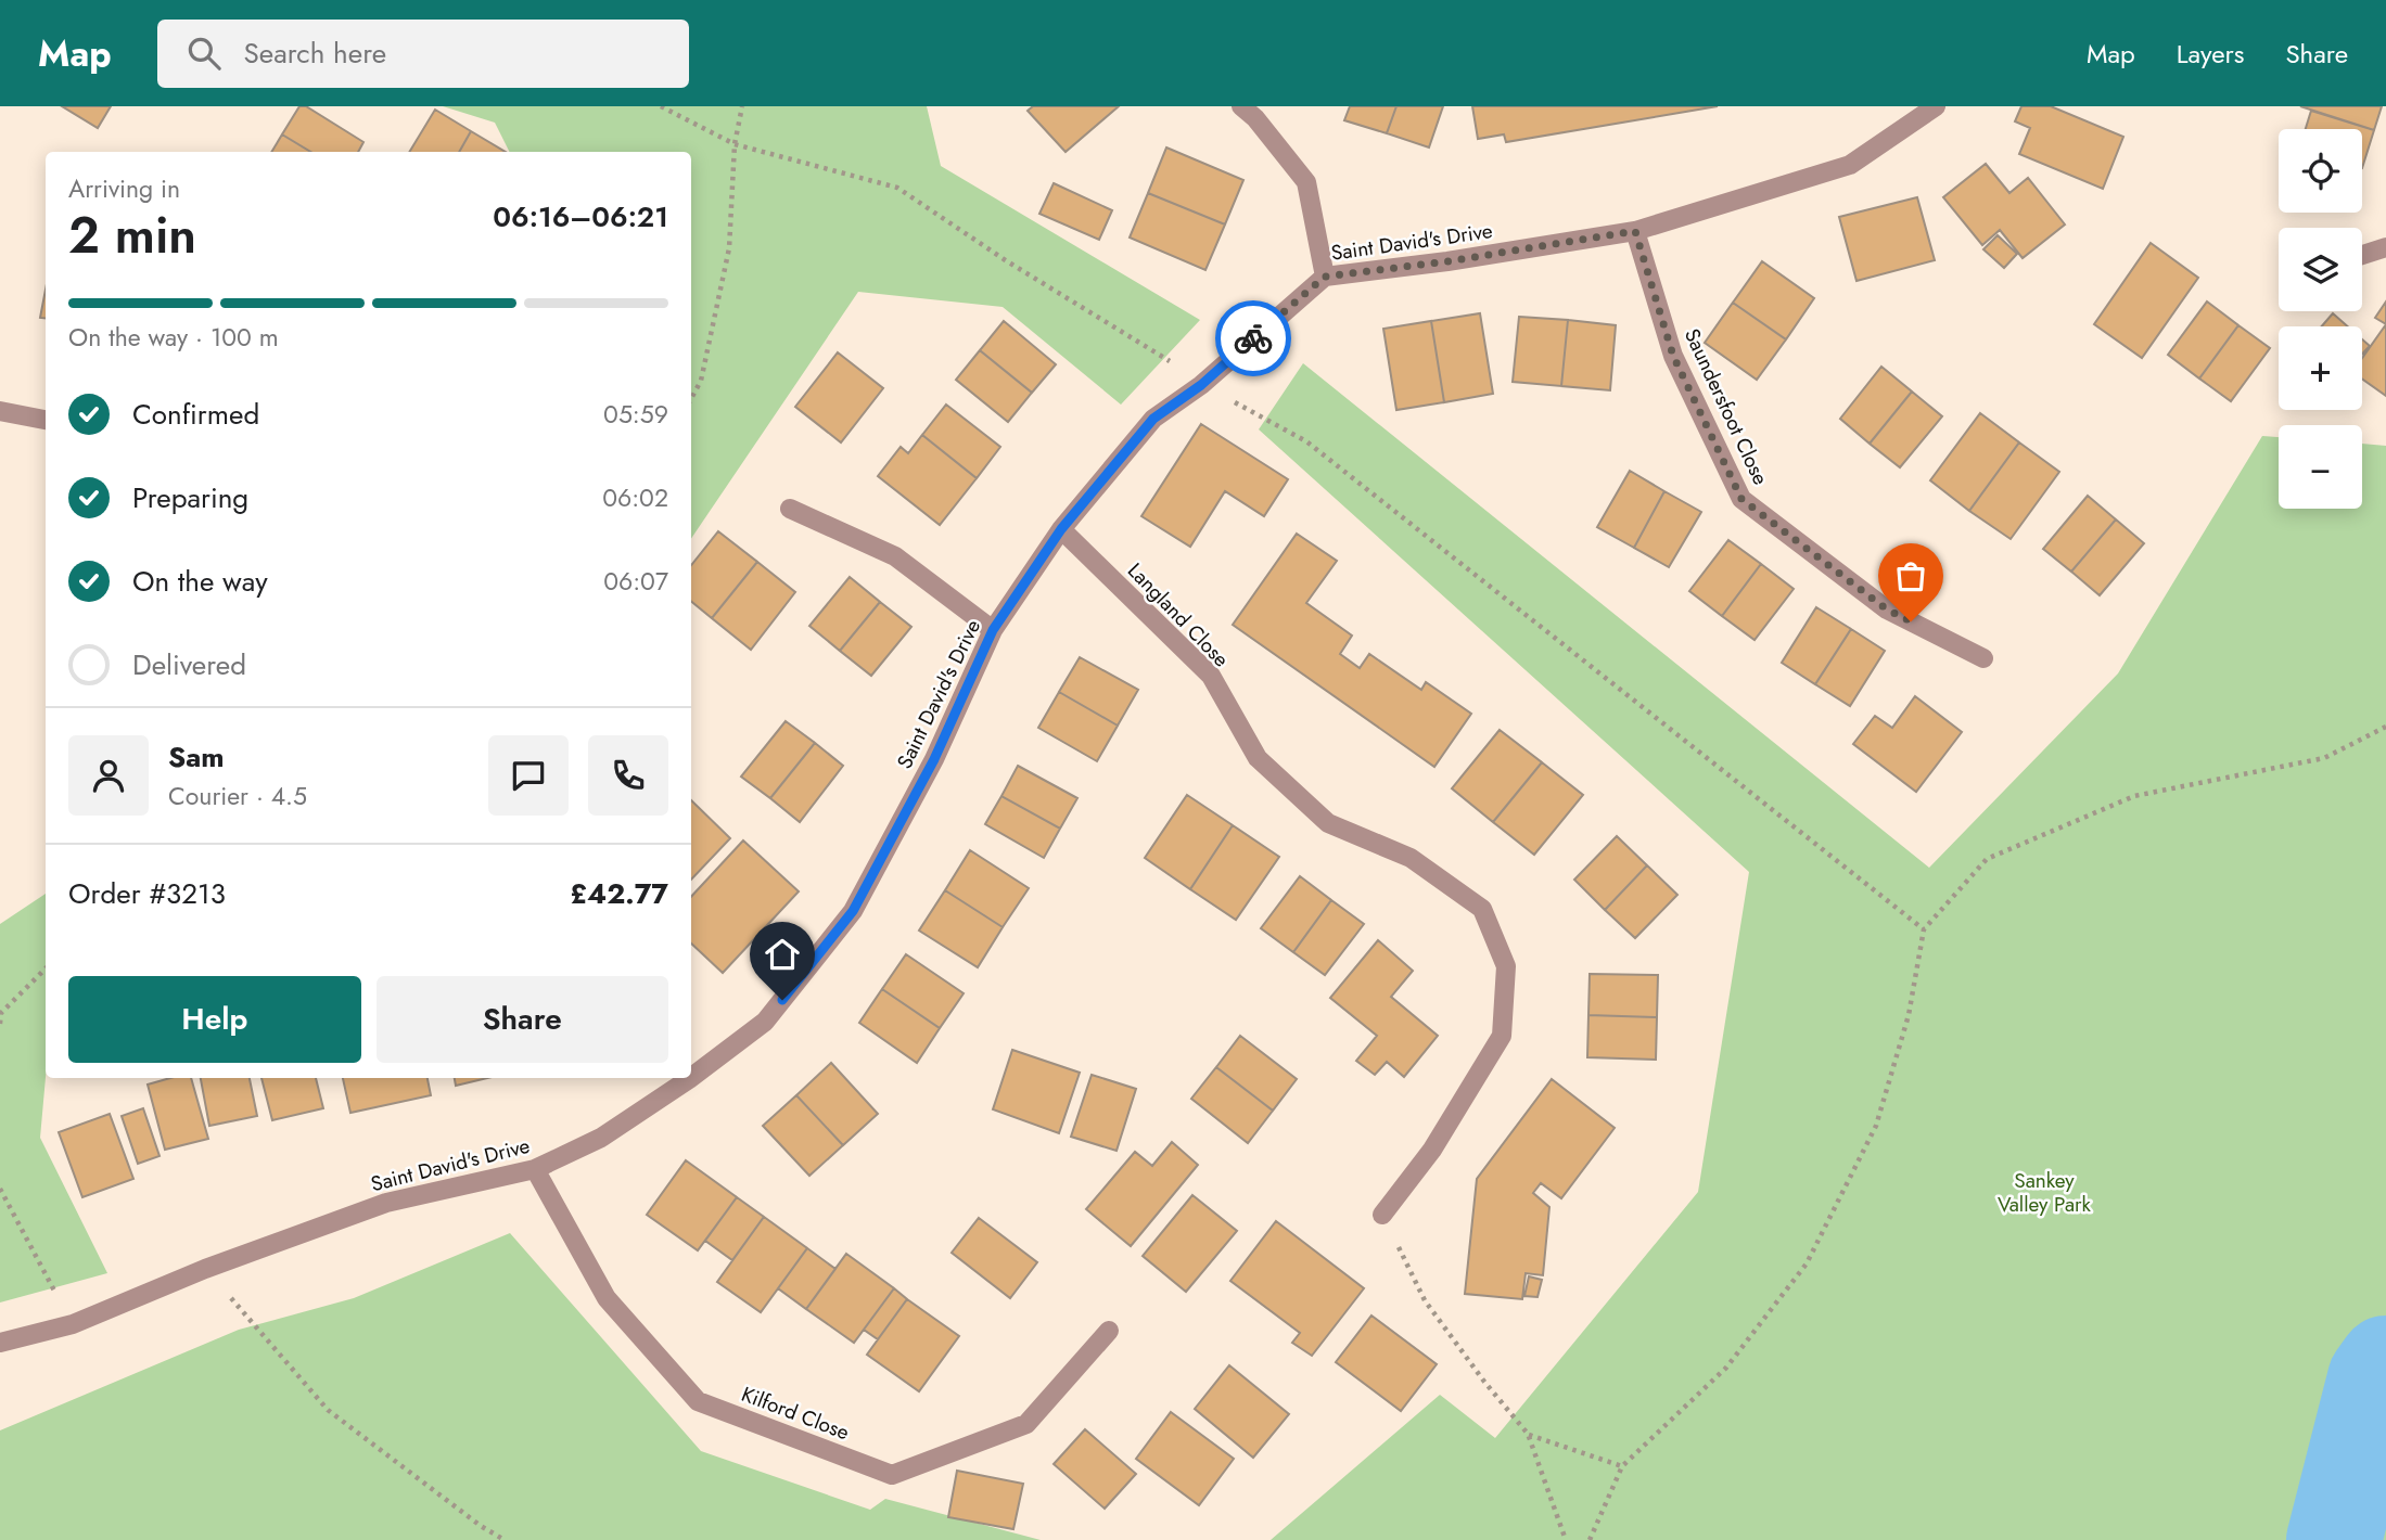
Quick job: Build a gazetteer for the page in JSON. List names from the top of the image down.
{
  "streets": {
    "street": [
      "Saint David's Drive",
      "Saundersfoot Close",
      "Langland Close",
      "Kilford Close"
    ]
  },
  "crossings": [
    ["Saint David's Drive", "Saundersfoot Close"],
    ["Saint David's Drive", "Langland Close"],
    ["Saint David's Drive", "Kilford Close"]
  ],
  "parks": ["Sankey Valley Park"],
  "page": {
    "header": "Map",
    "search": "Search here",
    "nav": ["Map", "Layers", "Share"],
    "map_buttons": ["+", "−"],
    "heading": ["2 min", "Arriving in", "06:16–06:21"],
    "panel": [
      "Sam",
      "Courier · 4.5",
      "Order #3213",
      "£42.77"
    ],
    "bar": "On the way · 100 m",
    "list": [
      ["Confirmed", "05:59"],
      ["Preparing", "06:02"],
      ["On the way", "06:07"],
      "Delivered"
    ],
    "buttons": ["Help", "Share"]
  }
}
